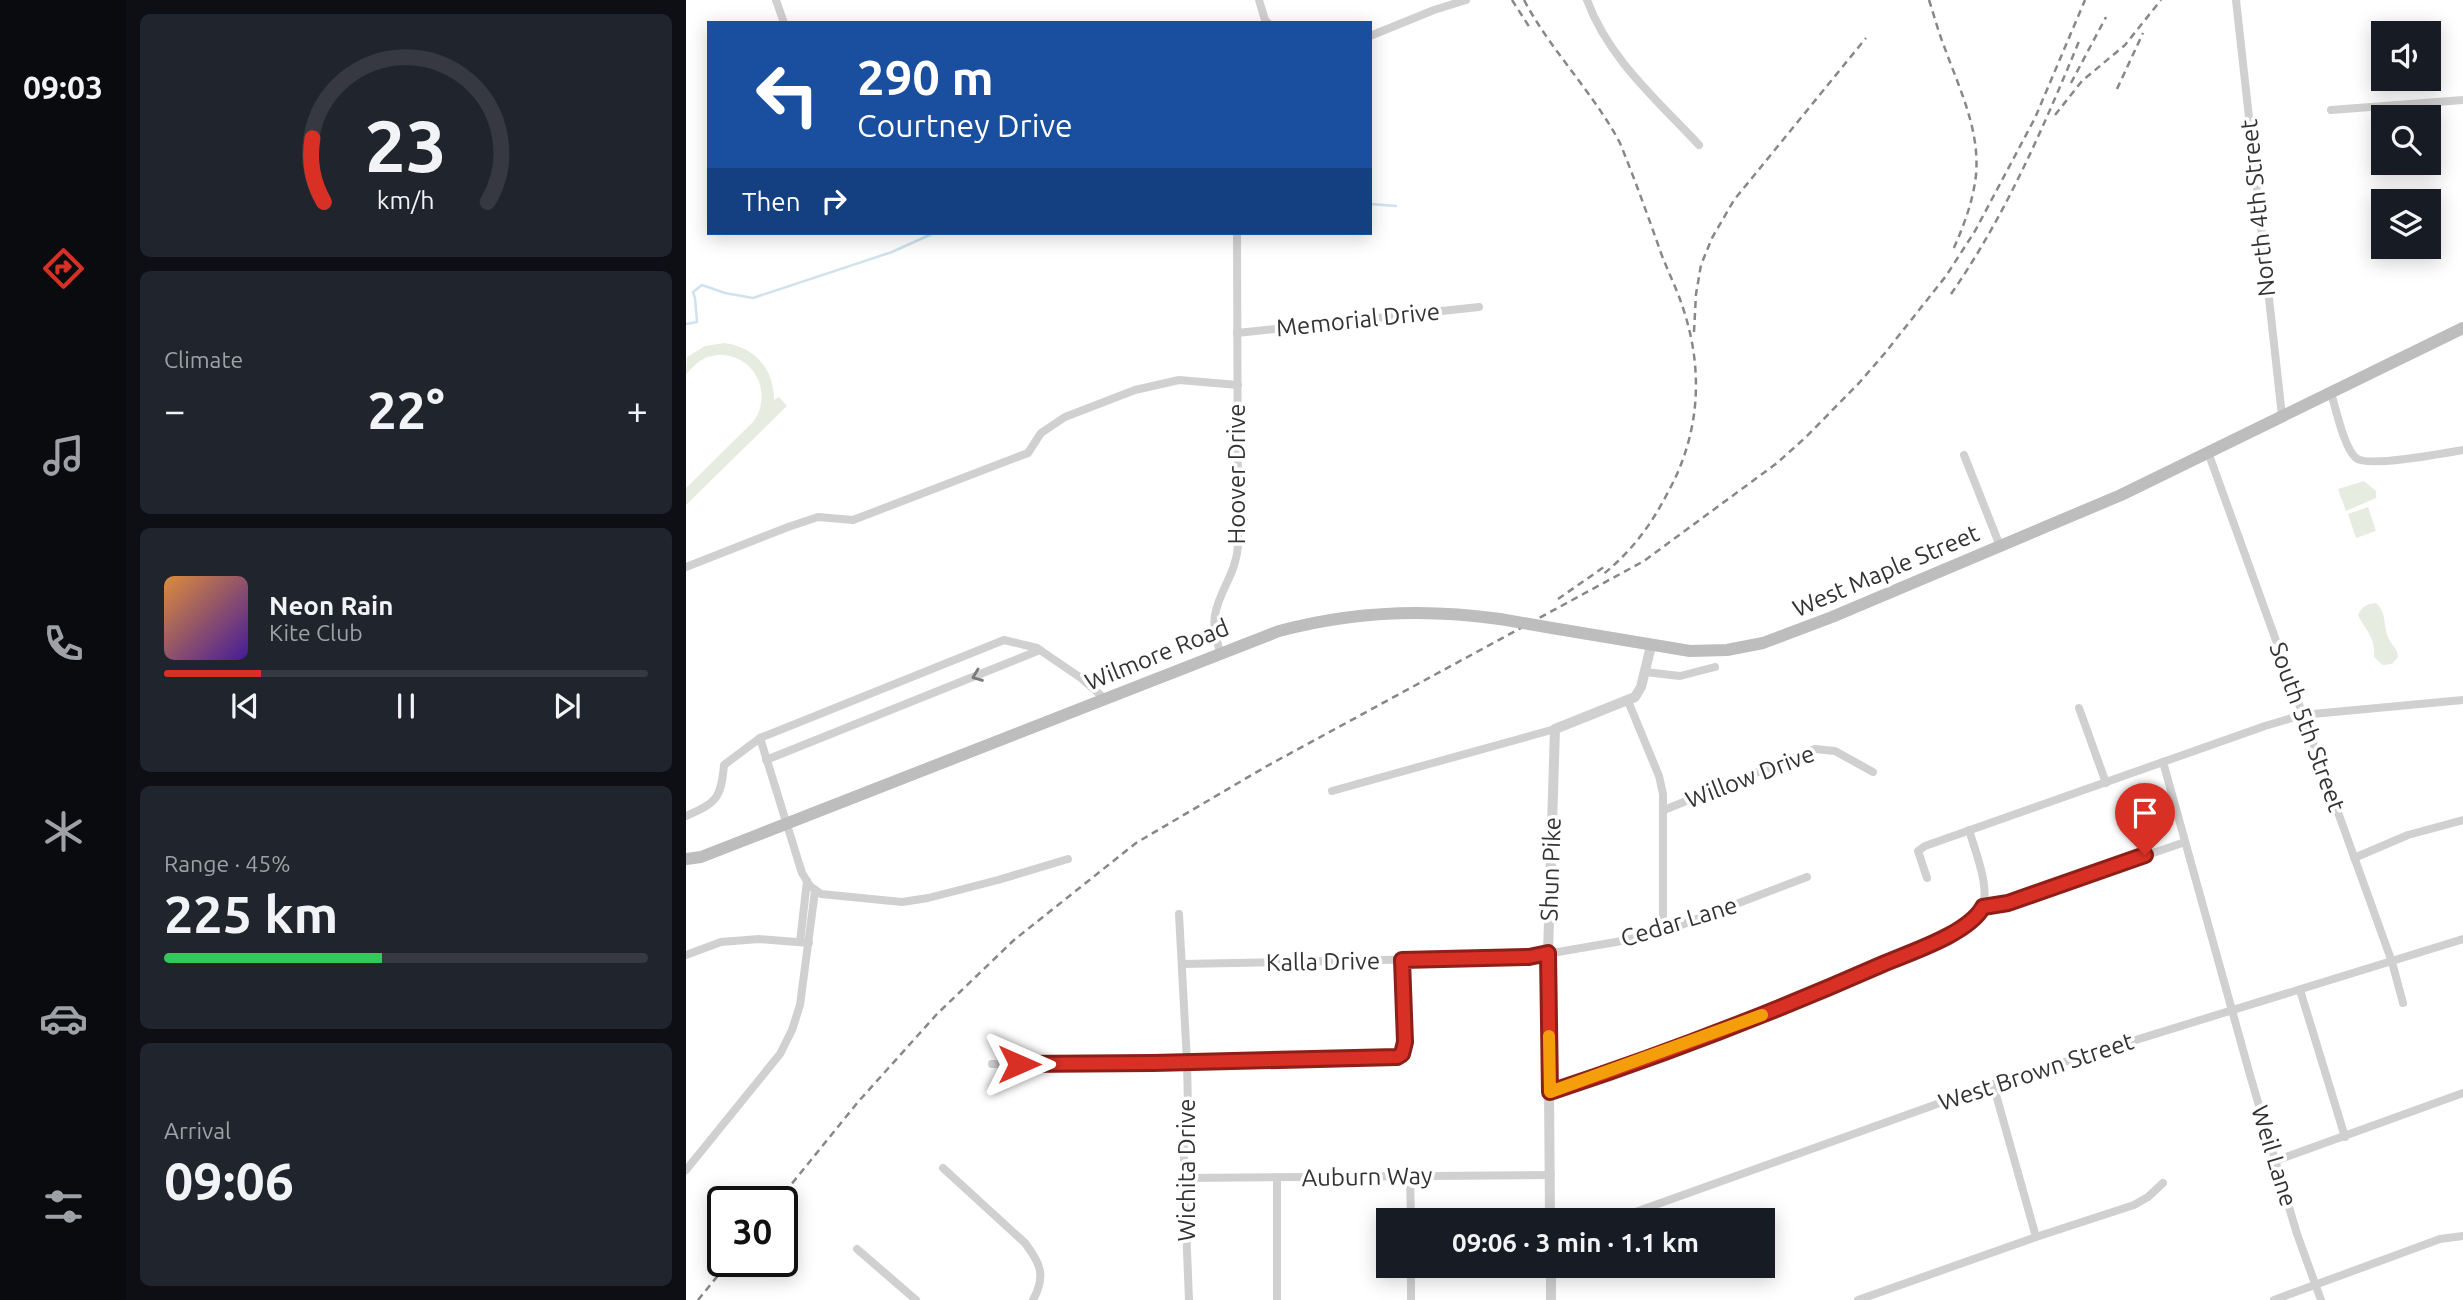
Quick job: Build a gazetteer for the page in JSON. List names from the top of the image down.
{
  "streets": {
    "main road": ["West Maple Street", "Wilmore Road"],
    "street": [
      "North 4th Street",
      "Memorial Drive",
      "Hoover Drive",
      "South 5th Street",
      "Willow Drive",
      "Shun Pike",
      "Cedar Lane",
      "Kalla Drive",
      "West Brown Street",
      "Weil Lane",
      "Wichita Drive",
      "Auburn Way"
    ]
  },
  "crossings": [
    ["North 4th Street", "West Maple Street"],
    ["Memorial Drive", "Hoover Drive"],
    ["Hoover Drive", "Wilmore Road"],
    ["West Maple Street", "Wilmore Road"],
    ["West Maple Street", "South 5th Street"],
    ["South 5th Street", "West Brown Street"],
    ["Shun Pike", "Cedar Lane"],
    ["Shun Pike", "Kalla Drive"],
    ["Shun Pike", "Auburn Way"],
    ["Cedar Lane", "Kalla Drive"],
    ["Kalla Drive", "Wichita Drive"],
    ["West Brown Street", "Weil Lane"],
    ["Wichita Drive", "Auburn Way"]
  ],
  "page": {
    "tabs": "09:03",
    "turn": ["290 m", "Courtney Drive"],
    "then": "Then",
    "tile": [
      "Climate",
      ["Range · 45%", "225 km"],
      ["Arrival", "09:06"]
    ],
    "heat": ["−", "22°", "+"],
    "song": ["Neon Rain", "Kite Club"],
    "limit": "30",
    "trip": "09:06 · 3 min · 1.1 km",
    "gauge": ["23", "km/h"]
  }
}
